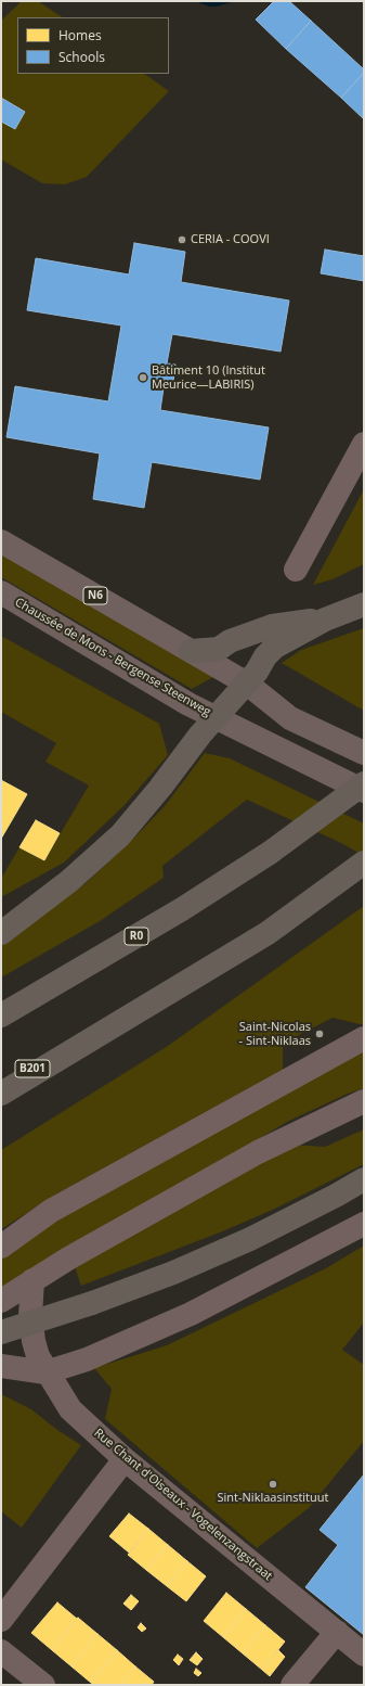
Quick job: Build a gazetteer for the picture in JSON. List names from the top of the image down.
{
  "streets": {
    "highway": ["R0", "B201"],
    "main road": ["N6", "Chaussée de Mons - Bergense Steenweg"],
    "street": ["Rue Chant d'Oiseaux - Vogelenzangstraat"]
  },
  "places": [
    "CERIA - COOVI",
    "Bâtiment 10 (Institut Meurice—LABIRIS)",
    "Saint-Nicolas - Sint-Niklaas",
    "Sint-Niklaasinstituut"
  ],
  "legend": ["Homes", "Schools"]
}
